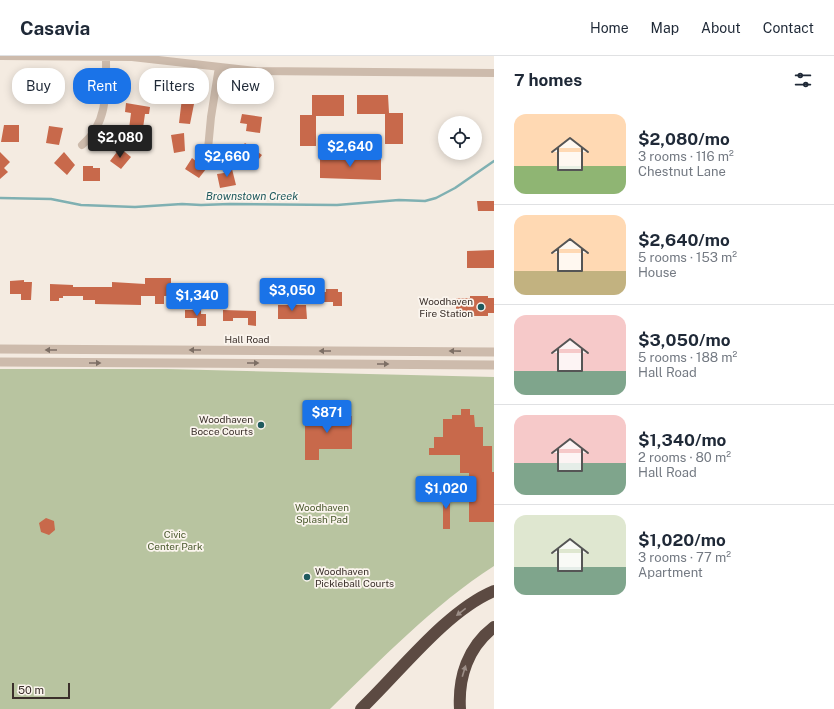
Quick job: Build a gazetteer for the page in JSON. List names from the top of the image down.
{
  "streets": {
    "street": ["Hall Road"]
  },
  "water": ["Brownstown Creek"],
  "parks": ["Woodhaven Splash Pad", "Civic Center Park"],
  "places": ["Woodhaven Fire Station", "Woodhaven Bocce Courts", "Woodhaven Pickleball Courts"],
  "scale_bar": "50 m",
  "page": {
    "header": "Casavia",
    "nav": [
      "Home",
      "Map",
      "About",
      "Contact"
    ],
    "heading": "7 homes",
    "chip": [
      "Buy",
      "Rent",
      "Filters",
      "New"
    ],
    "list": [
      {
        "name": "$2,080/mo",
        "note": "3 rooms · 116 m² · Chestnut Lane"
      },
      {
        "name": "$2,640/mo",
        "note": "5 rooms · 153 m² · House"
      },
      {
        "name": "$3,050/mo",
        "note": "5 rooms · 188 m² · Hall Road"
      },
      {
        "name": "$1,340/mo",
        "note": "2 rooms · 80 m² · Hall Road"
      },
      {
        "name": "$1,020/mo",
        "note": "3 rooms · 77 m² · Apartment"
      }
    ],
    "price": [
      "$2,080",
      "$2,640",
      "$2,660",
      "$3,050",
      "$1,340",
      "$871",
      "$1,020"
    ],
    "scale": "50 m"
  }
}
